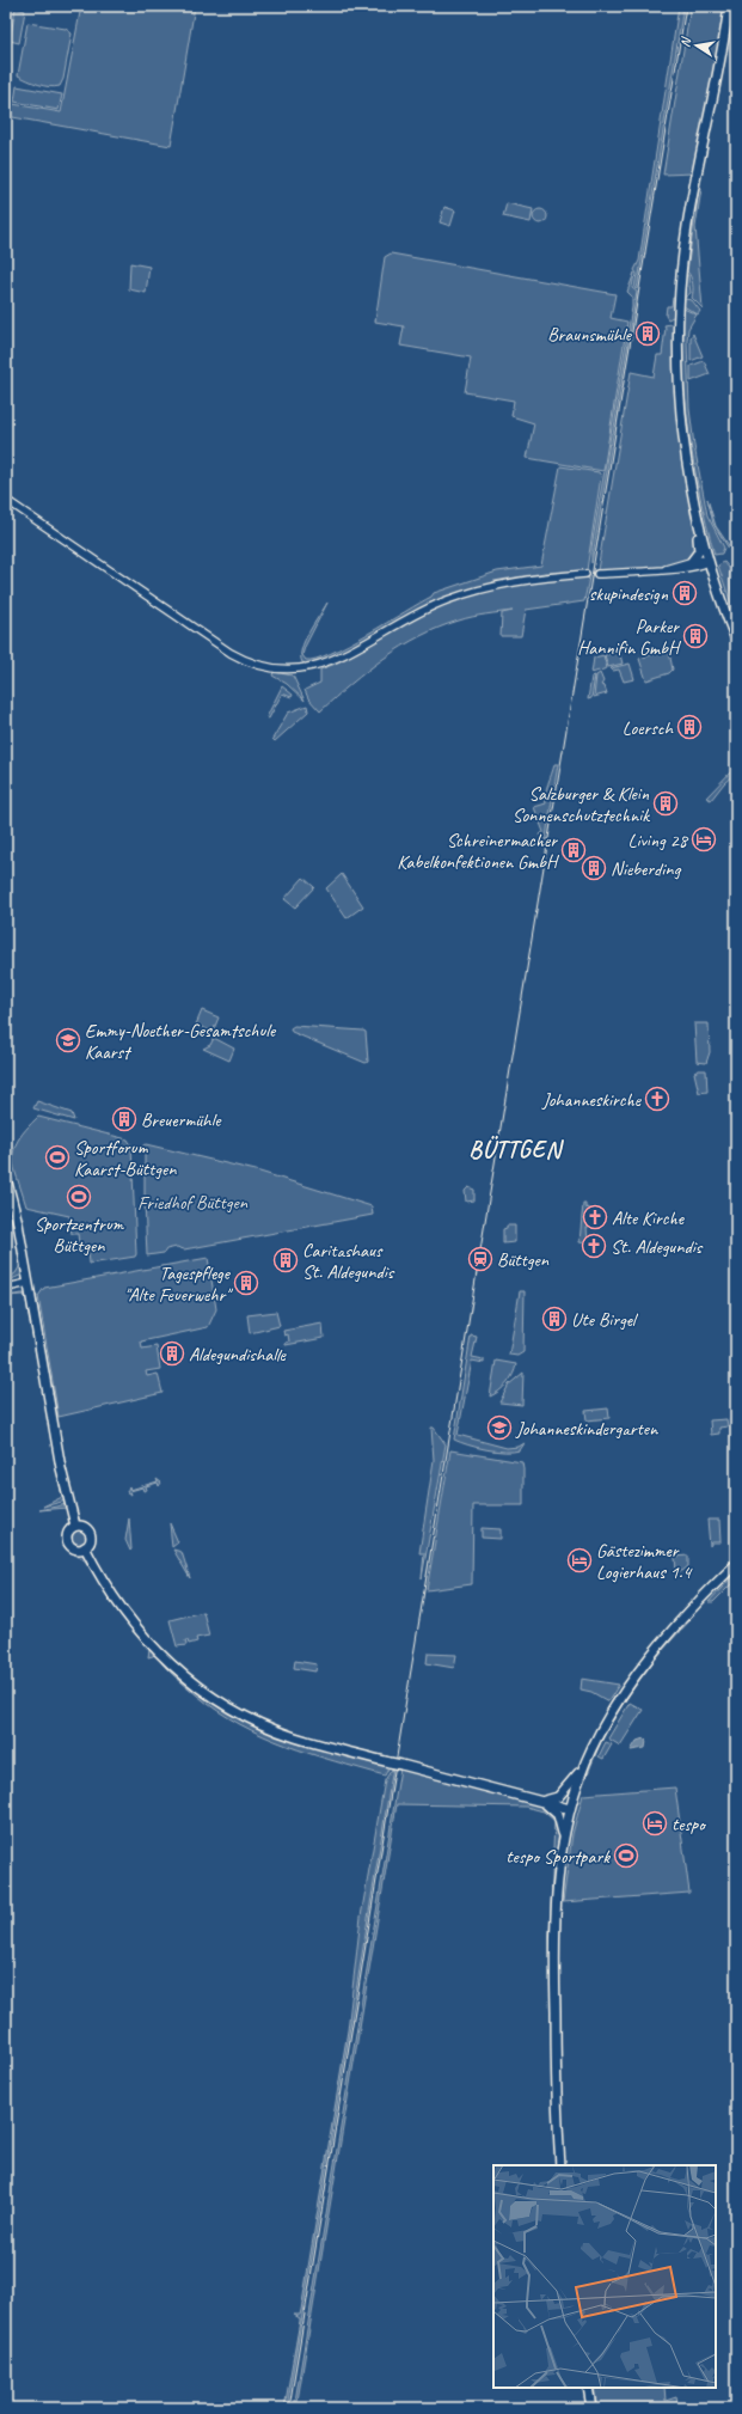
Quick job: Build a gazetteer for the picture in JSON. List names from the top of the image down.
{
  "districts": ["BÜTTGEN"],
  "parks": ["Friedhof Büttgen"],
  "places": {
    "building": [
      "Braunsmühle",
      "skupindesign",
      "Parker Hannifin GmbH",
      "Loersch",
      "Salzburger & Klein Sonnenschutztechnik",
      "Schreinermacher Kabelkonfektionen GmbH",
      "Nieberding",
      "Breuermühle",
      "Caritashaus St. Aldegundis",
      "Tagespflege \"Alte Feuerwehr\"",
      "Ute Birgel",
      "Aldegundishalle"
    ],
    "hotel": ["Living 28", "Gästezimmer Logierhaus 1.4", "tespo"],
    "school or university": ["Emmy-Noether-Gesamtschule Kaarst", "Johanneskindergarten"],
    "church": ["Johanneskirche", "Alte Kirche", "St. Aldegundis"],
    "sports": ["Sportforum Kaarst-Büttgen", "Sportzentrum Büttgen", "tespo Sportpark"],
    "station": ["Büttgen"]
  },
  "north": "left"
}
